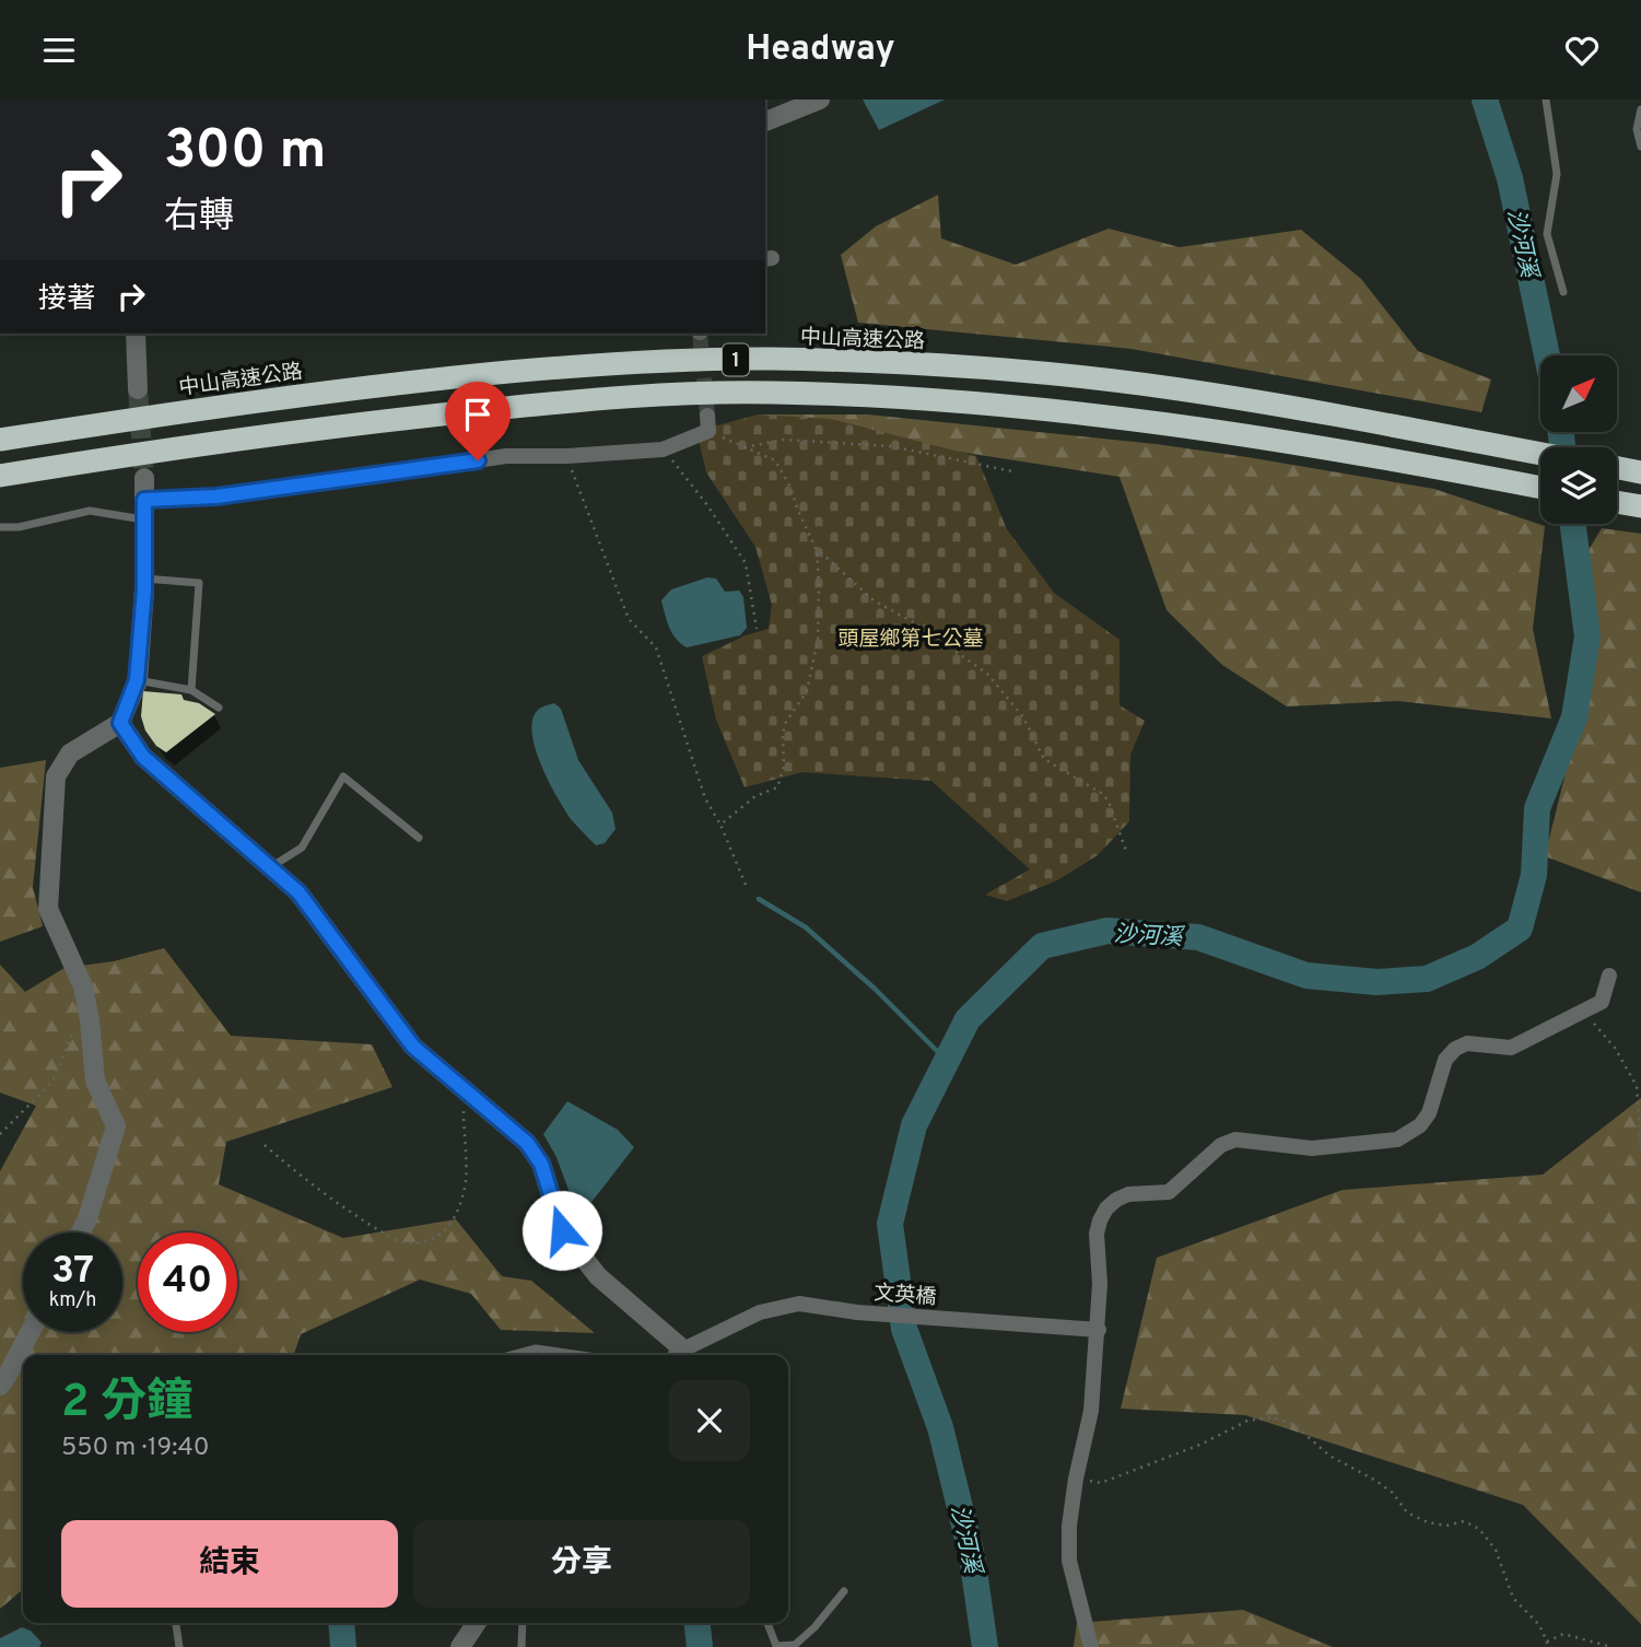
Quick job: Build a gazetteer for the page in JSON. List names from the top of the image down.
{
  "streets": {
    "highway": ["中山高速公路", "1"],
    "street": ["文英橋"]
  },
  "water": ["沙河溪"],
  "parks": ["頭屋鄉第七公墓"],
  "north": "top right",
  "page": {
    "header": "Headway",
    "turn": ["300 m", "右轉"],
    "then": "接著",
    "speed": "37 km/h",
    "limit": "40",
    "heading": ["2 分鐘", "550 m · 19:40"],
    "buttons": ["結束", "分享"]
  }
}
